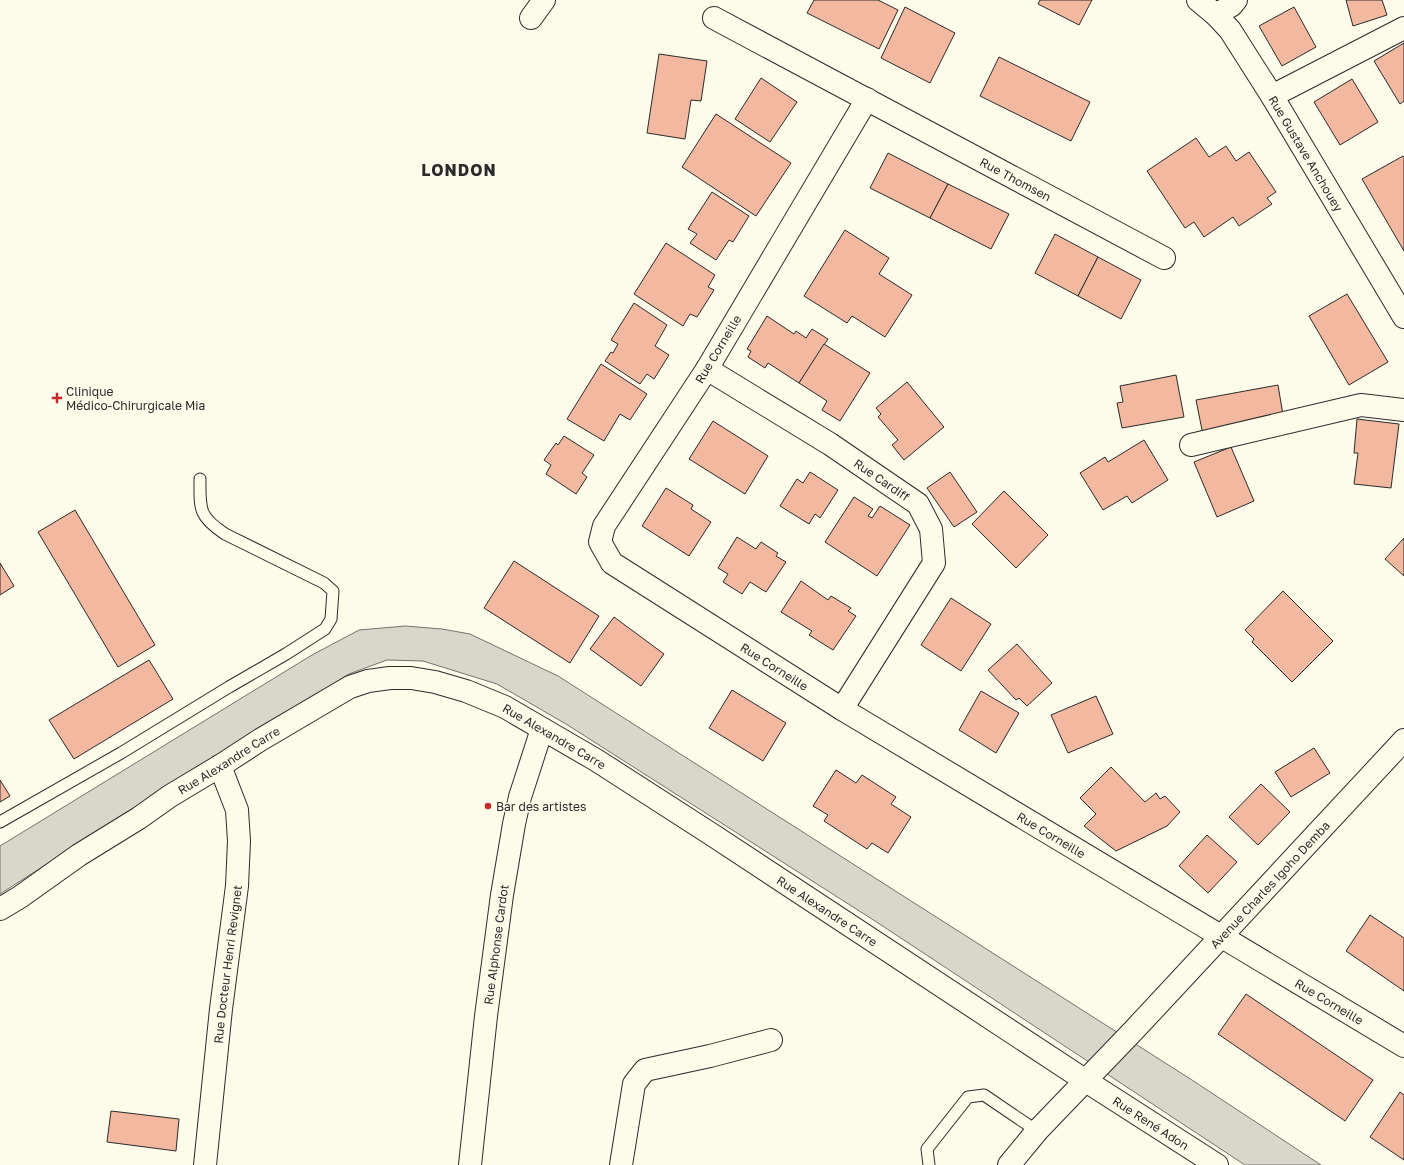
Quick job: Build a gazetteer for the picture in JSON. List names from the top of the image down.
{
  "streets": {
    "street": [
      "Rue Gustave Anchouey",
      "Rue Thomsen",
      "Rue Corneille",
      "Rue Cardiff",
      "Rue Alexandre Carre",
      "Avenue Charles Igoho Demba",
      "Rue Alphonse Cardot",
      "Rue Docteur Henri Revignet",
      "Rue René Adon"
    ]
  },
  "crossings": [
    ["Rue Thomsen", "Rue Corneille"],
    ["Rue Corneille", "Rue Cardiff"],
    ["Rue Corneille", "Avenue Charles Igoho Demba"],
    ["Rue Alexandre Carre", "Avenue Charles Igoho Demba"],
    ["Rue Alexandre Carre", "Rue Alphonse Cardot"],
    ["Rue Alexandre Carre", "Rue Docteur Henri Revignet"],
    ["Rue Alexandre Carre", "Rue René Adon"],
    ["Avenue Charles Igoho Demba", "Rue René Adon"]
  ],
  "districts": ["LONDON"],
  "places": {
    "health": ["Clinique Médico-Chirurgicale Mia"],
    "other": ["Bar des artistes"]
  }
}
